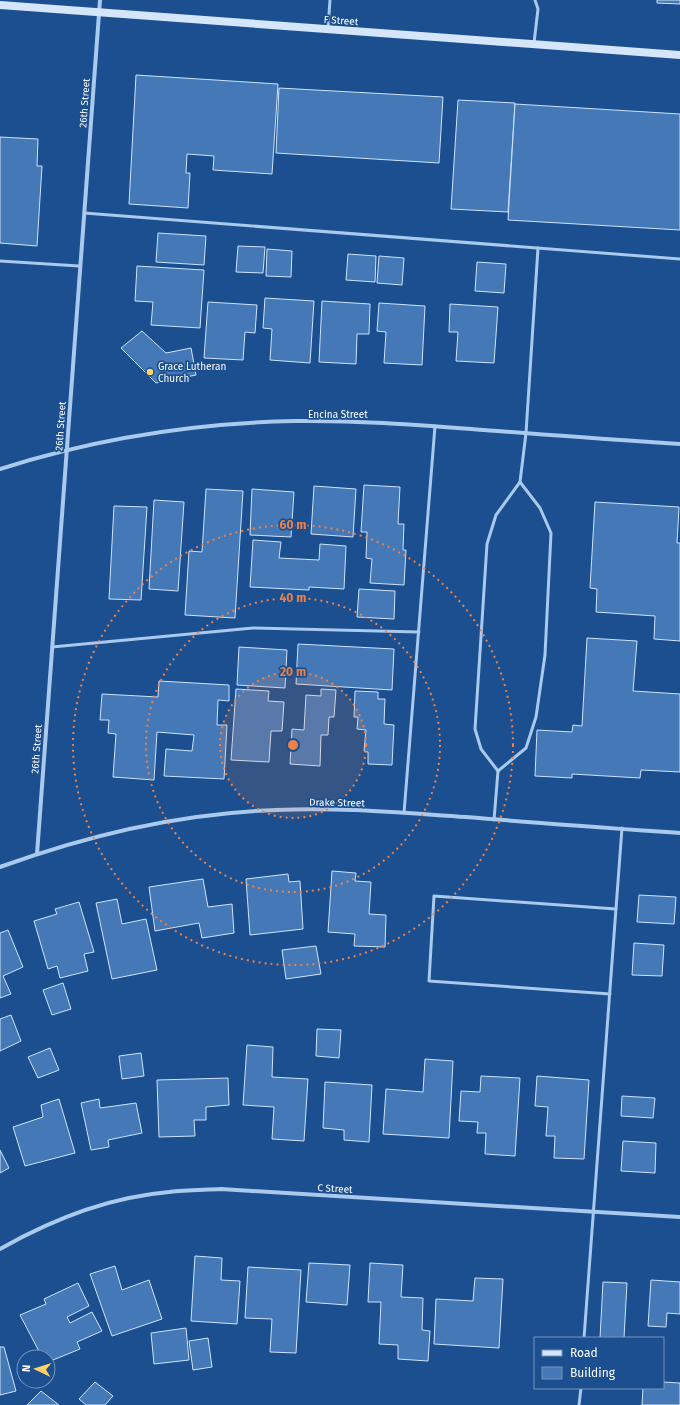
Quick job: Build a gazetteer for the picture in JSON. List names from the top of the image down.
{
  "streets": {
    "main road": ["F Street"],
    "street": [
      "26th Street",
      "Encina Street",
      "Drake Street",
      "C Street"
    ]
  },
  "crossings": [
    ["F Street", "26th Street"],
    ["26th Street", "Encina Street"],
    ["26th Street", "Drake Street"]
  ],
  "places": ["Grace Lutheran Church"],
  "legend": ["Road", "Building"],
  "north": "left",
  "rings": ["60 m", "40 m", "20 m"]
}
